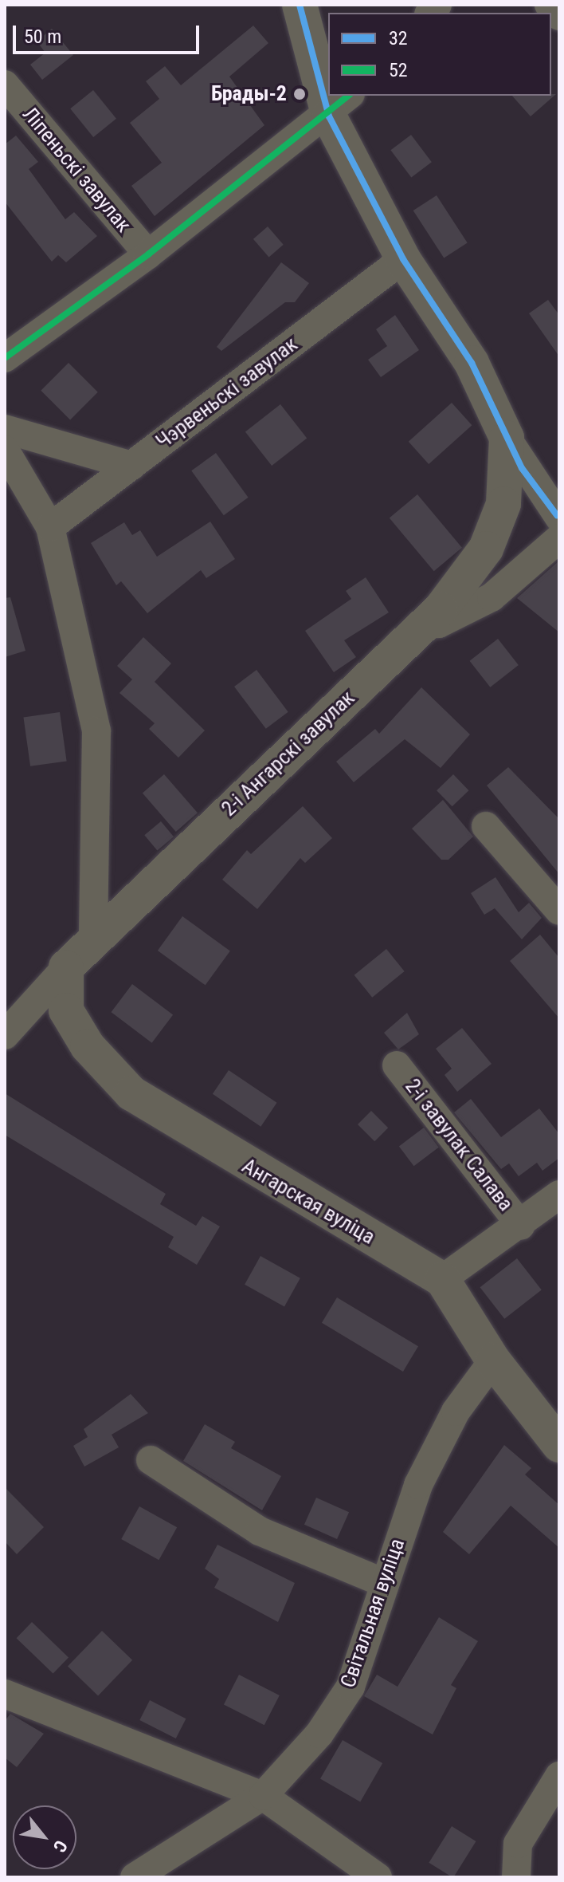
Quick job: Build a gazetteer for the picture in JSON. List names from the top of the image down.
{
  "streets": {
    "street": [
      "Ліпеньскі завулак",
      "Чэрвеньскі завулак",
      "2-і Ангарскі завулак",
      "2-і завулак Салава",
      "Ангарская вуліца",
      "Світальная вуліца"
    ]
  },
  "crossings": [
    ["2-і Ангарскі завулак", "Ангарская вуліца"],
    ["Ангарская вуліца", "Світальная вуліца"]
  ],
  "places": ["Брады-2"],
  "lines": ["transit line 32", "transit line 52"],
  "legend": ["32", "52"],
  "scale_bar": "50 m",
  "north": "bottom right"
}
